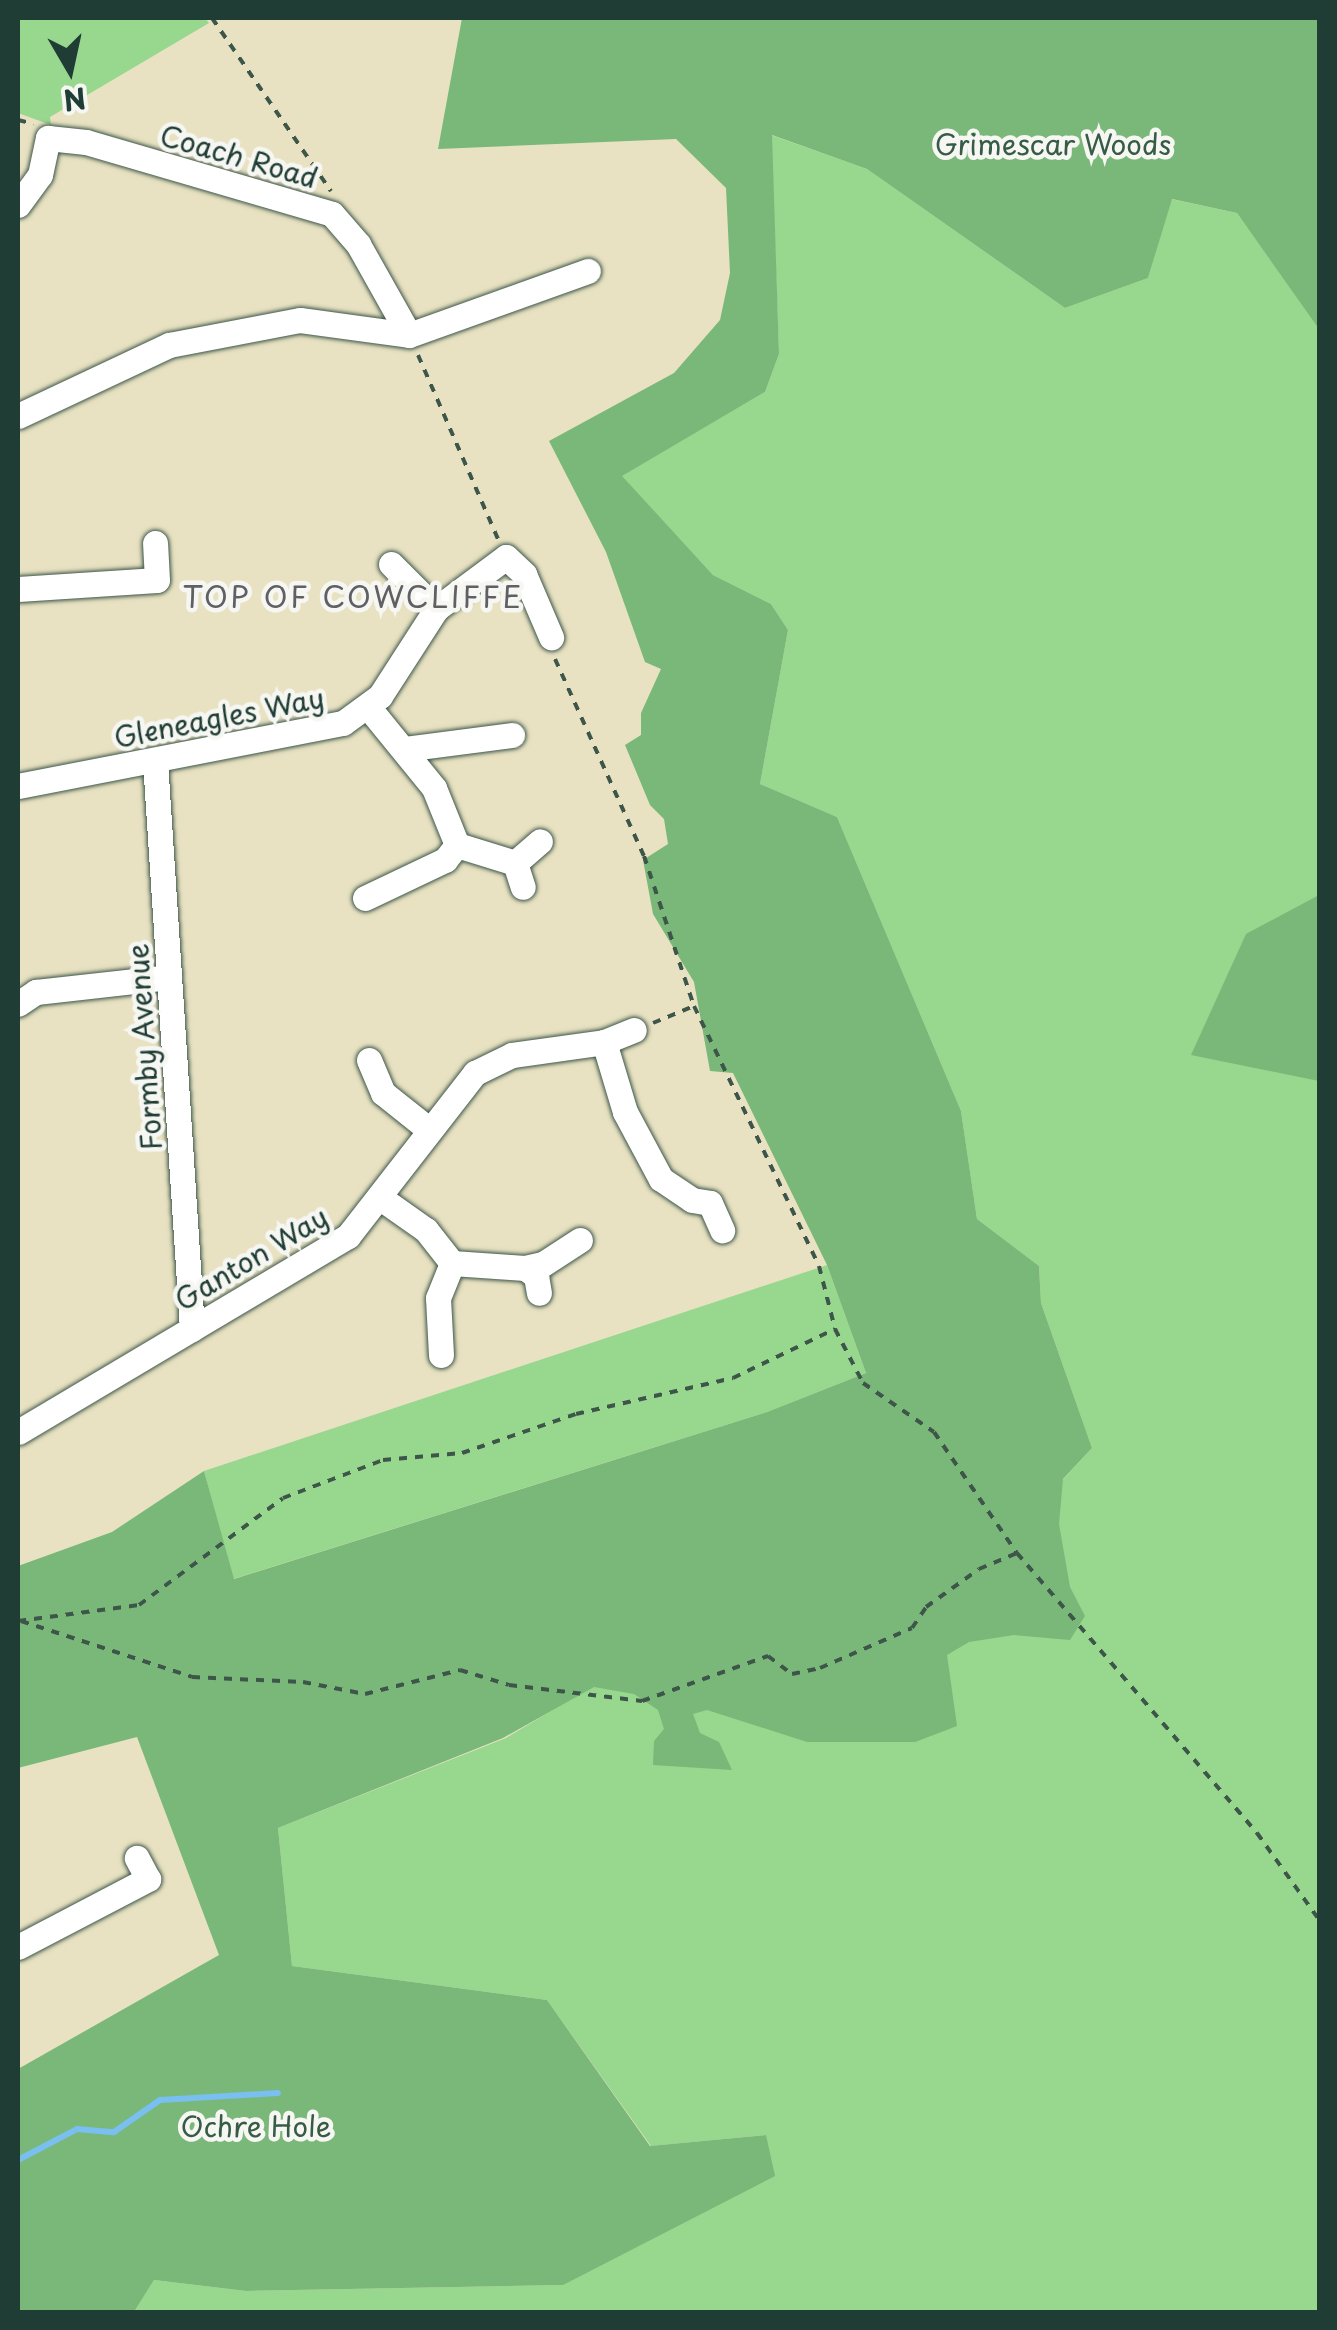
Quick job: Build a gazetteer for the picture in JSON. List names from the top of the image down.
{
  "streets": {
    "street": [
      "Coach Road",
      "Gleneagles Way",
      "Formby Avenue",
      "Ganton Way"
    ]
  },
  "crossings": [
    ["Gleneagles Way", "Formby Avenue"],
    ["Formby Avenue", "Ganton Way"]
  ],
  "districts": ["TOP OF COWCLIFFE"],
  "parks": ["Grimescar Woods", "Ochre Hole"],
  "north": "bottom"
}
